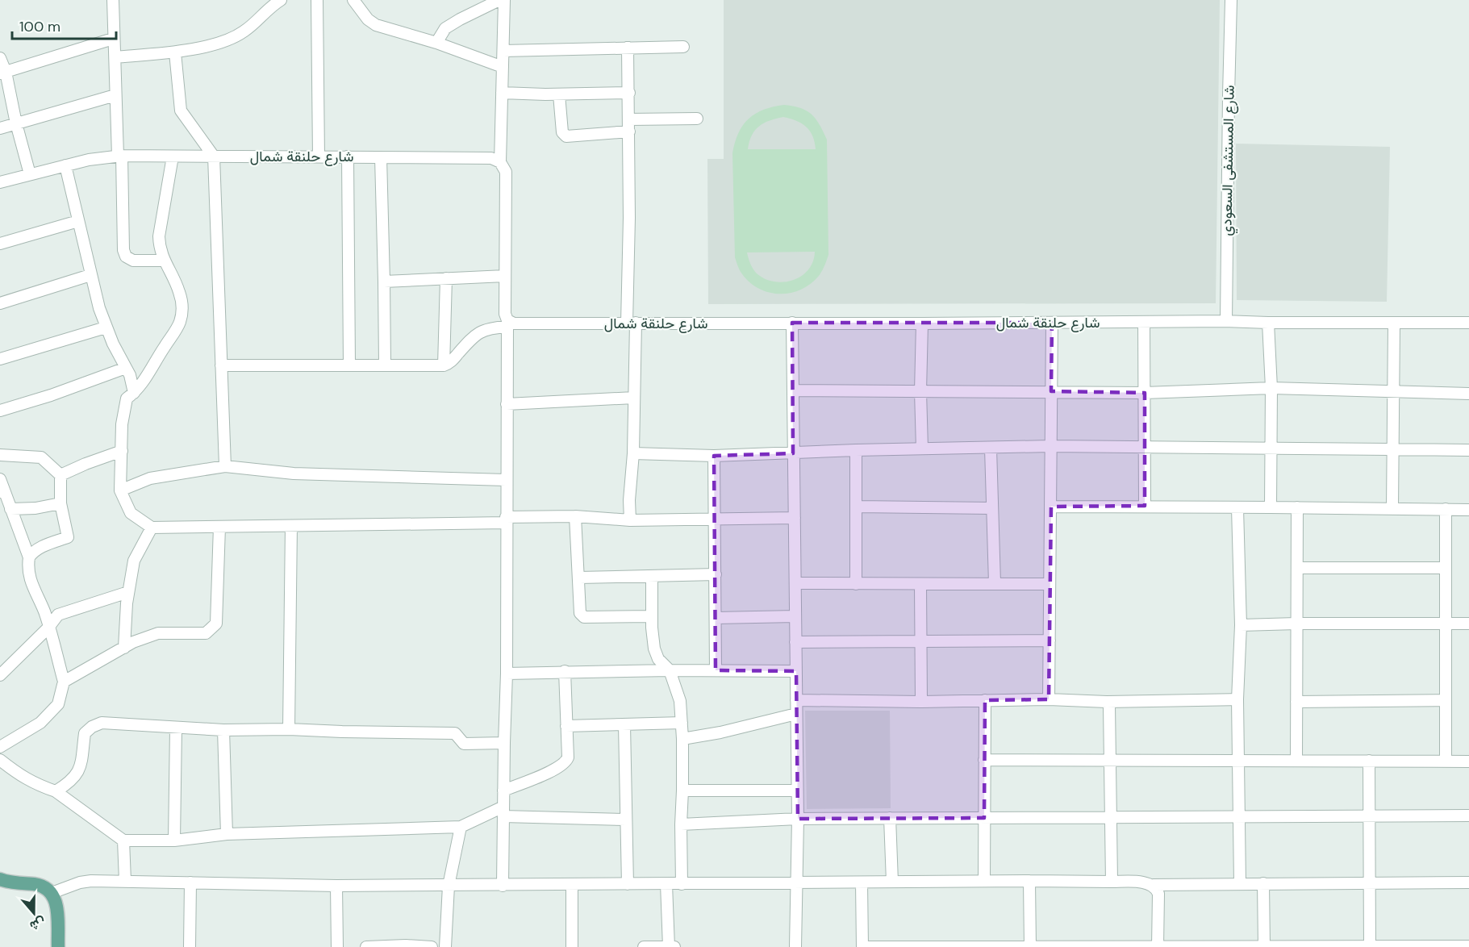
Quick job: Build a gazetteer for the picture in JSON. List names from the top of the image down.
{
  "streets": {
    "street": ["شارع حلنقة شمال", "شارع المستشفى السعودي"]
  },
  "crossings": [
    ["شارع حلنقة شمال", "شارع المستشفى السعودي"]
  ],
  "scale_bar": "100 m",
  "north": "bottom"
}
